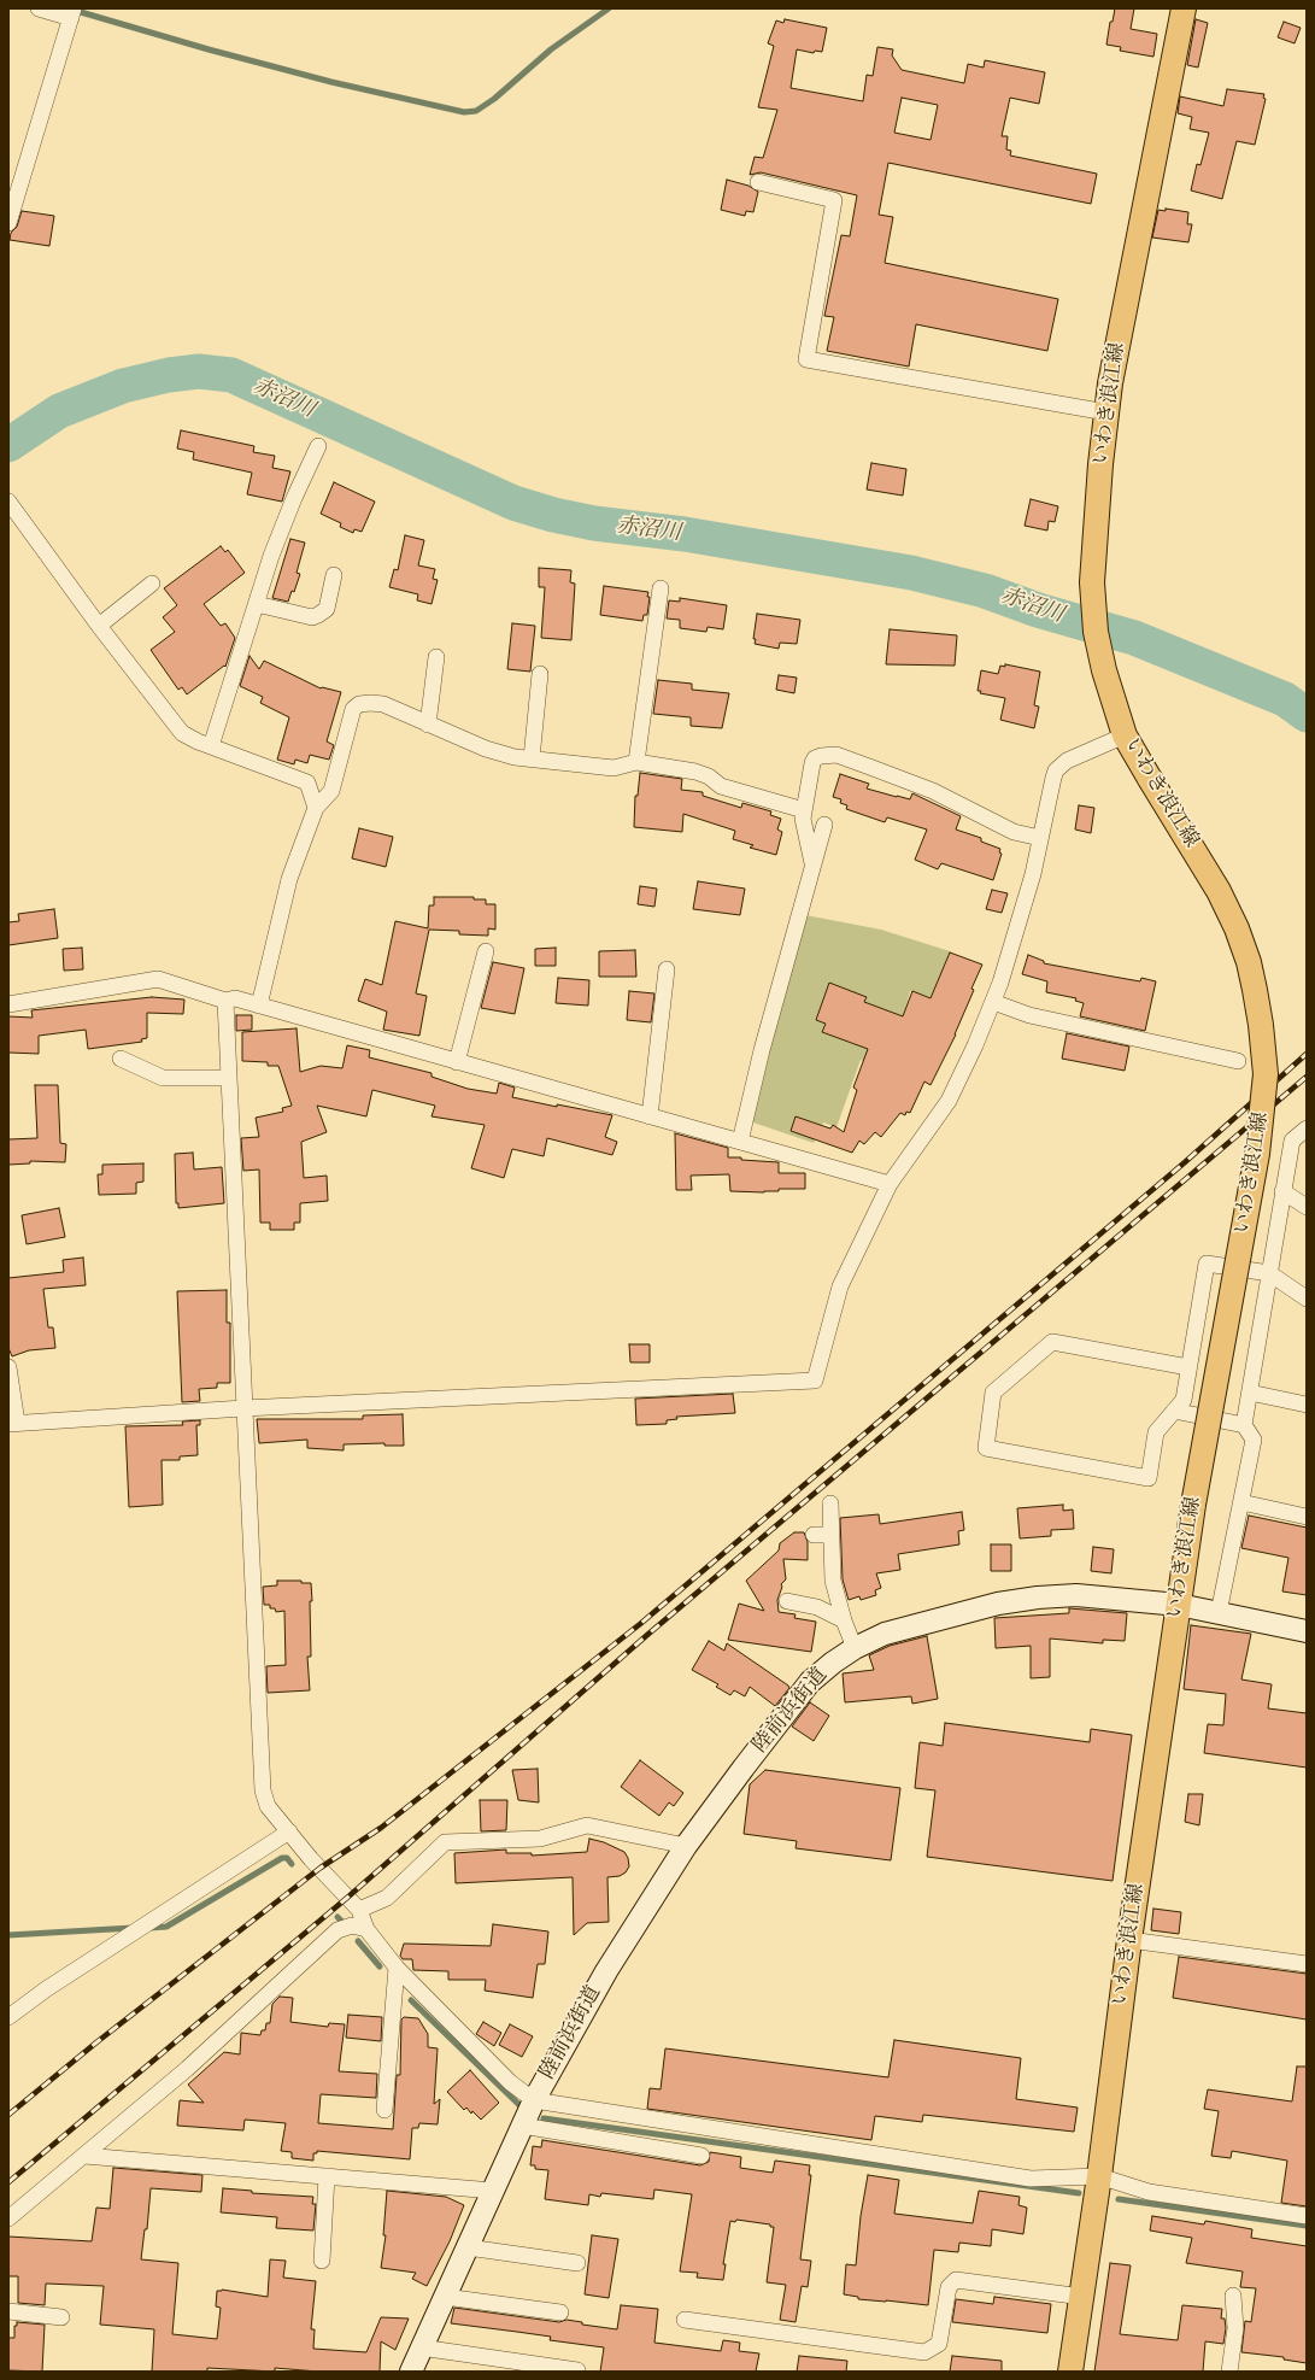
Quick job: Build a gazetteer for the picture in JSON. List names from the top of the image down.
{
  "streets": {
    "main road": ["いわき浪江線"],
    "street": ["陸前浜街道"]
  },
  "crossings": [
    ["いわき浪江線", "陸前浜街道"]
  ],
  "water": ["赤沼川"]
}
